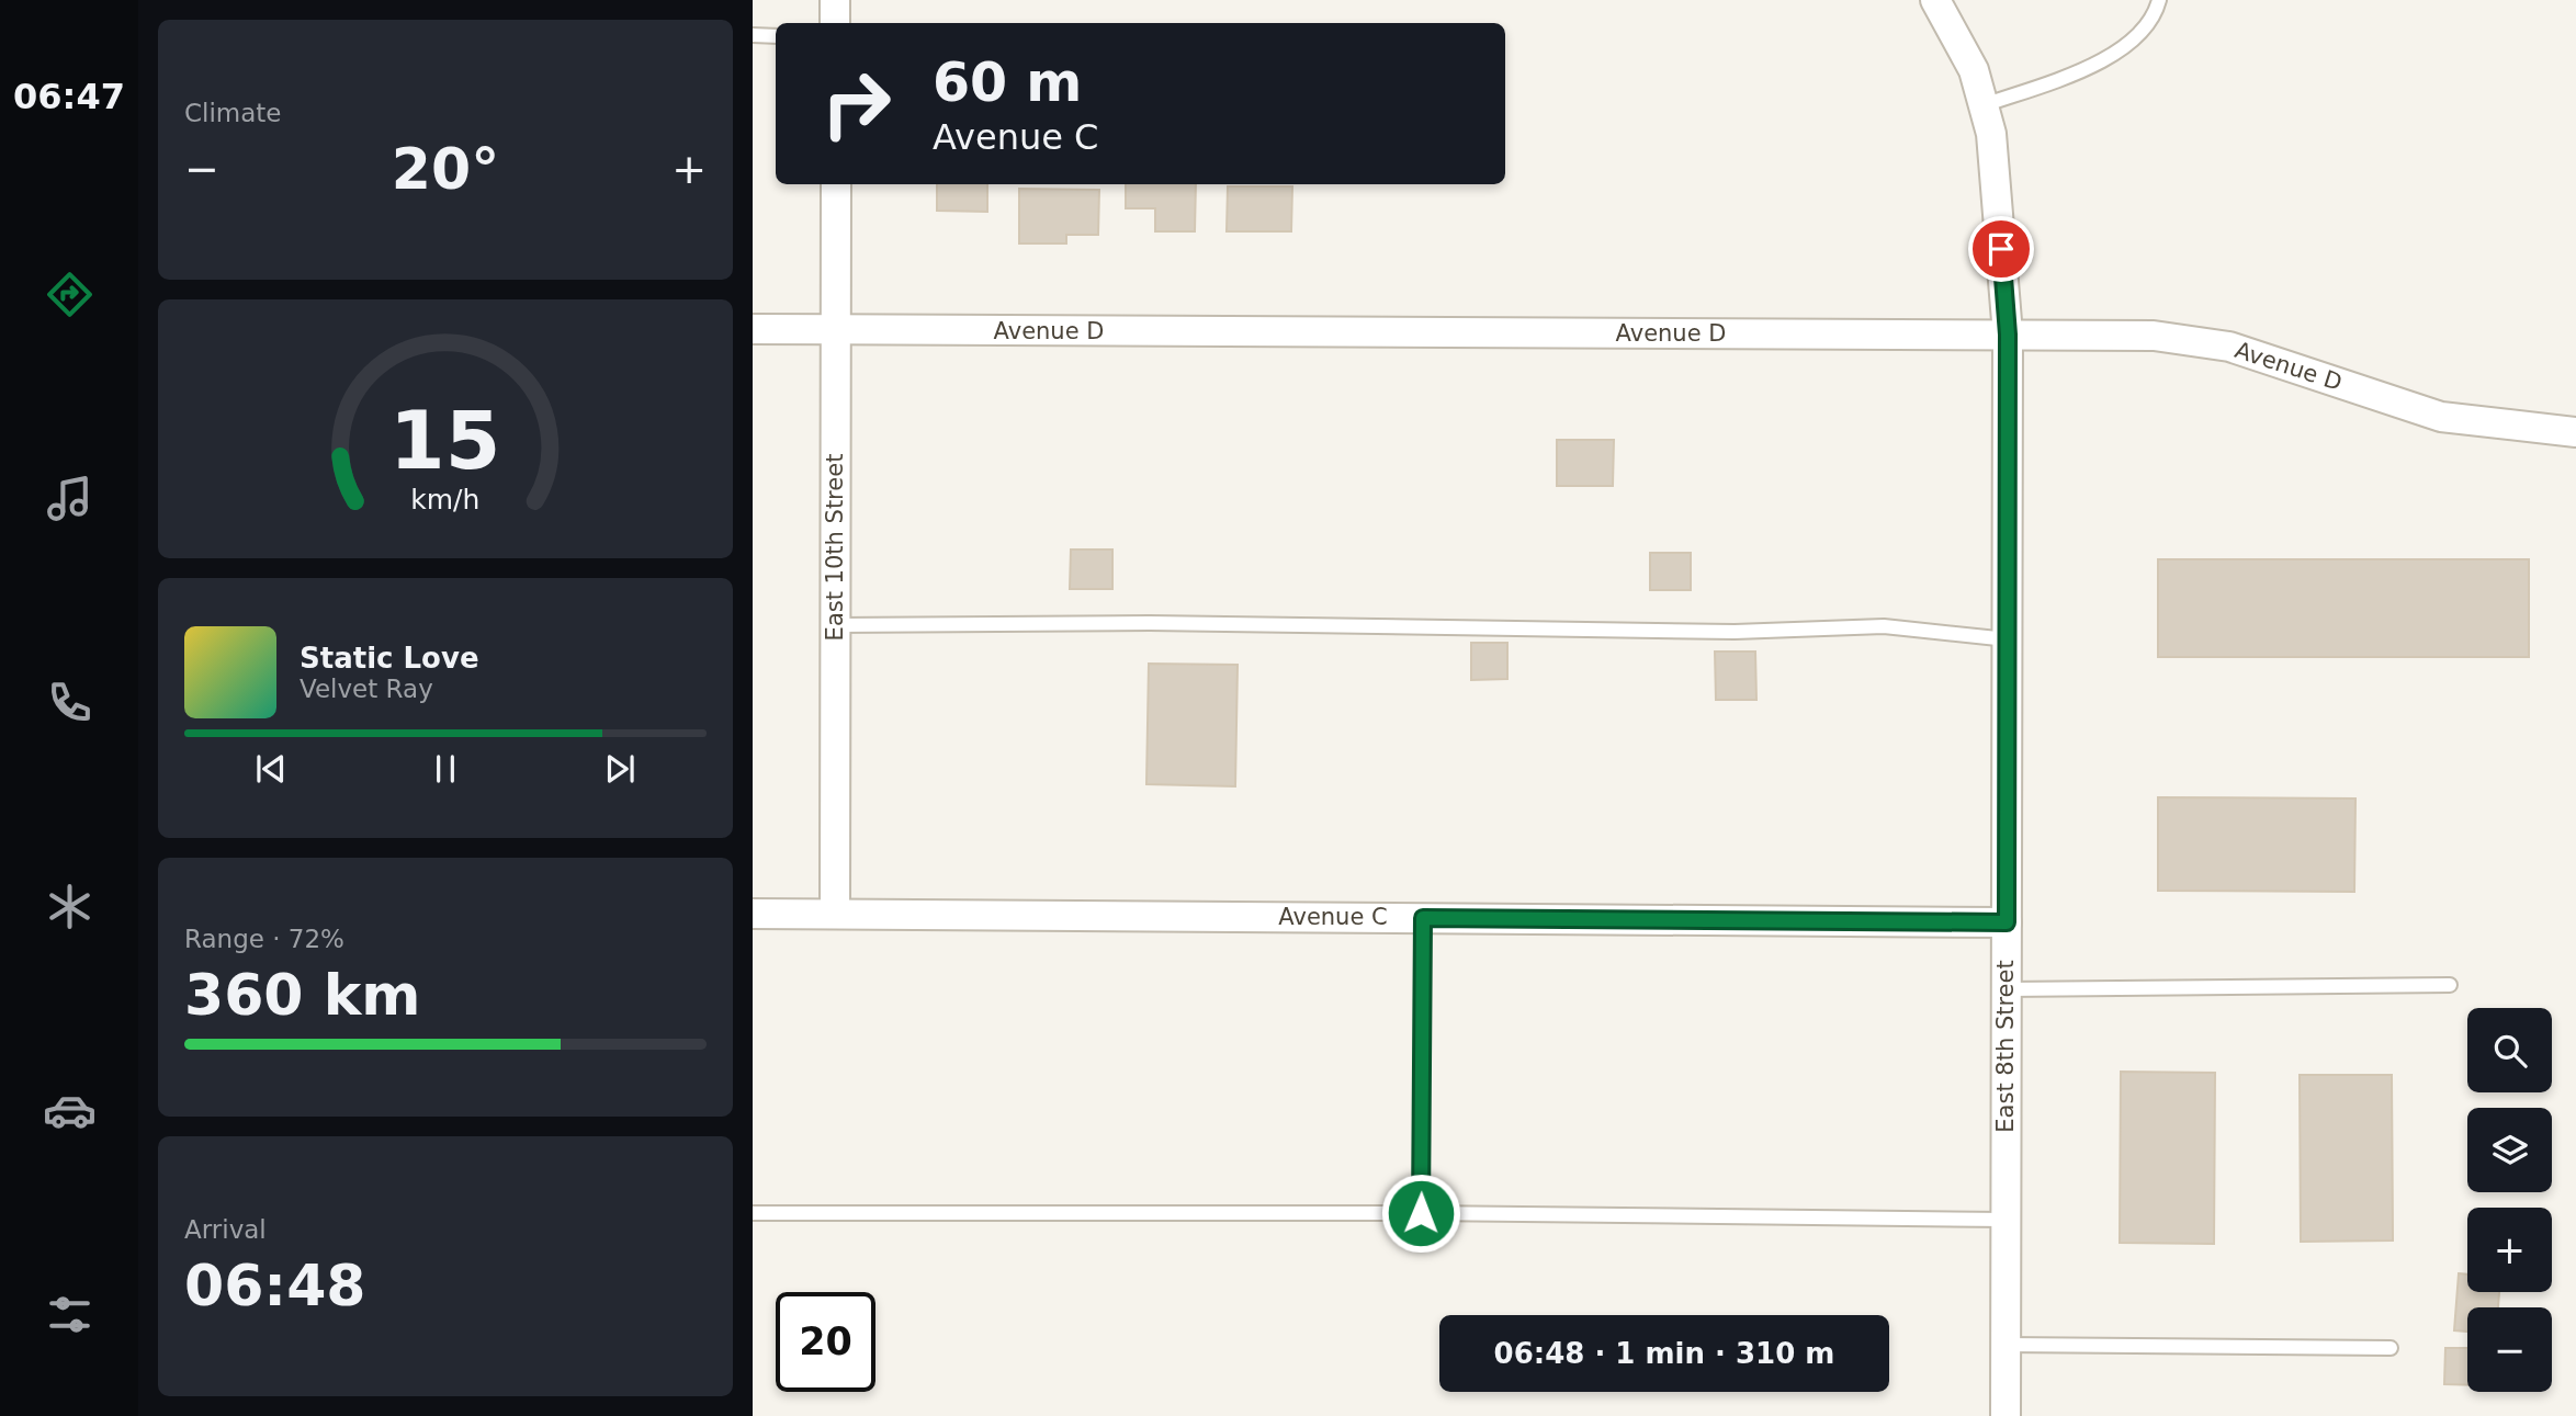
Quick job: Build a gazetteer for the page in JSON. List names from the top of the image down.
{
  "streets": {
    "street": [
      "Avenue D",
      "East 10th Street",
      "Avenue C",
      "East 8th Street"
    ]
  },
  "crossings": [
    ["Avenue D", "East 10th Street"],
    ["Avenue D", "East 8th Street"],
    ["East 10th Street", "Avenue C"],
    ["Avenue C", "East 8th Street"]
  ],
  "page": {
    "tabs": "06:47",
    "tile": [
      "Climate",
      ["Range · 72%", "360 km"],
      ["Arrival", "06:48"]
    ],
    "turn": ["60 m", "Avenue C"],
    "heat": ["−", "20°", "+"],
    "song": ["Static Love", "Velvet Ray"],
    "map_buttons": ["+", "−"],
    "limit": "20",
    "trip": "06:48 · 1 min · 310 m",
    "gauge": ["15", "km/h"]
  }
}
